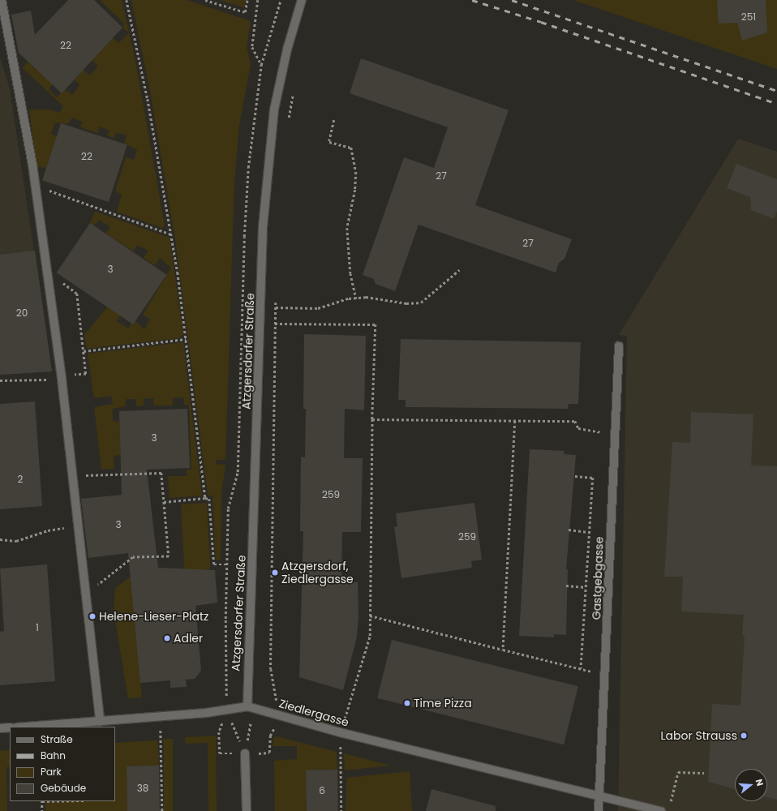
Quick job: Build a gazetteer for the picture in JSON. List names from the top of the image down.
{
  "streets": {
    "street": ["Atzgersdorfer Straße", "Gastgebgasse", "Ziedlergasse"]
  },
  "crossings": [
    ["Atzgersdorfer Straße", "Ziedlergasse"],
    ["Gastgebgasse", "Ziedlergasse"]
  ],
  "places": [
    "Atzgersdorf, Ziedlergasse",
    "Helene-Lieser-Platz",
    "Adler",
    "Time Pizza",
    "Labor Strauss"
  ],
  "house_numbers": [
    "251",
    "22",
    "22",
    "27",
    "27",
    "3",
    "20",
    "3",
    "2",
    "259",
    "3",
    "259",
    "1",
    "38",
    "6"
  ],
  "legend": [
    "Straße",
    "Bahn",
    "Park",
    "Gebäude"
  ],
  "north": "right"
}
